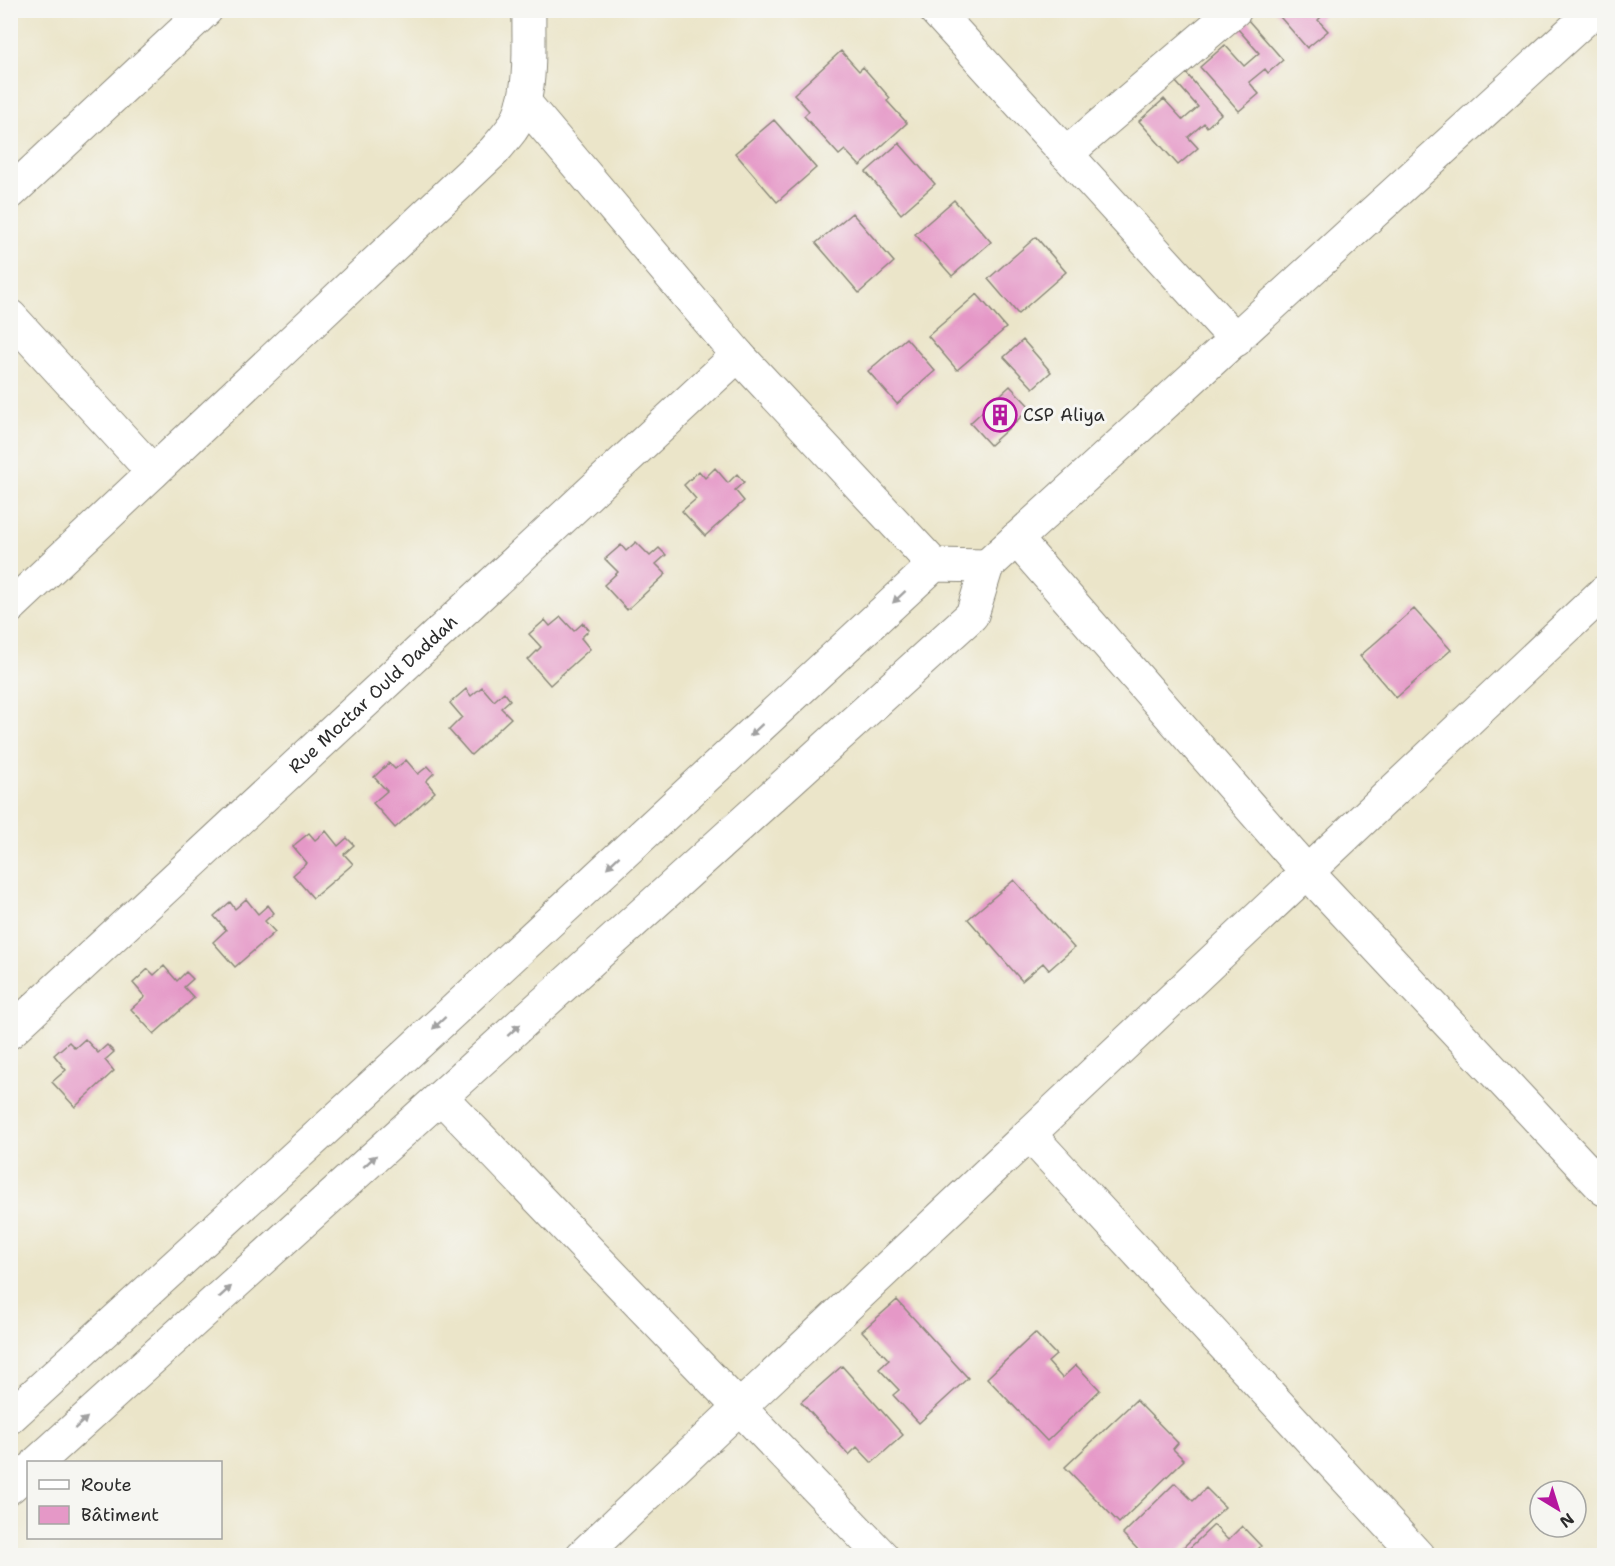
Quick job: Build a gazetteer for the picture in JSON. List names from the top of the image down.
{
  "streets": {
    "street": ["Rue Moctar Ould Daddah"]
  },
  "places": {
    "building": ["CSP Aliya"]
  },
  "legend": ["Route", "Bâtiment"],
  "north": "bottom right"
}
